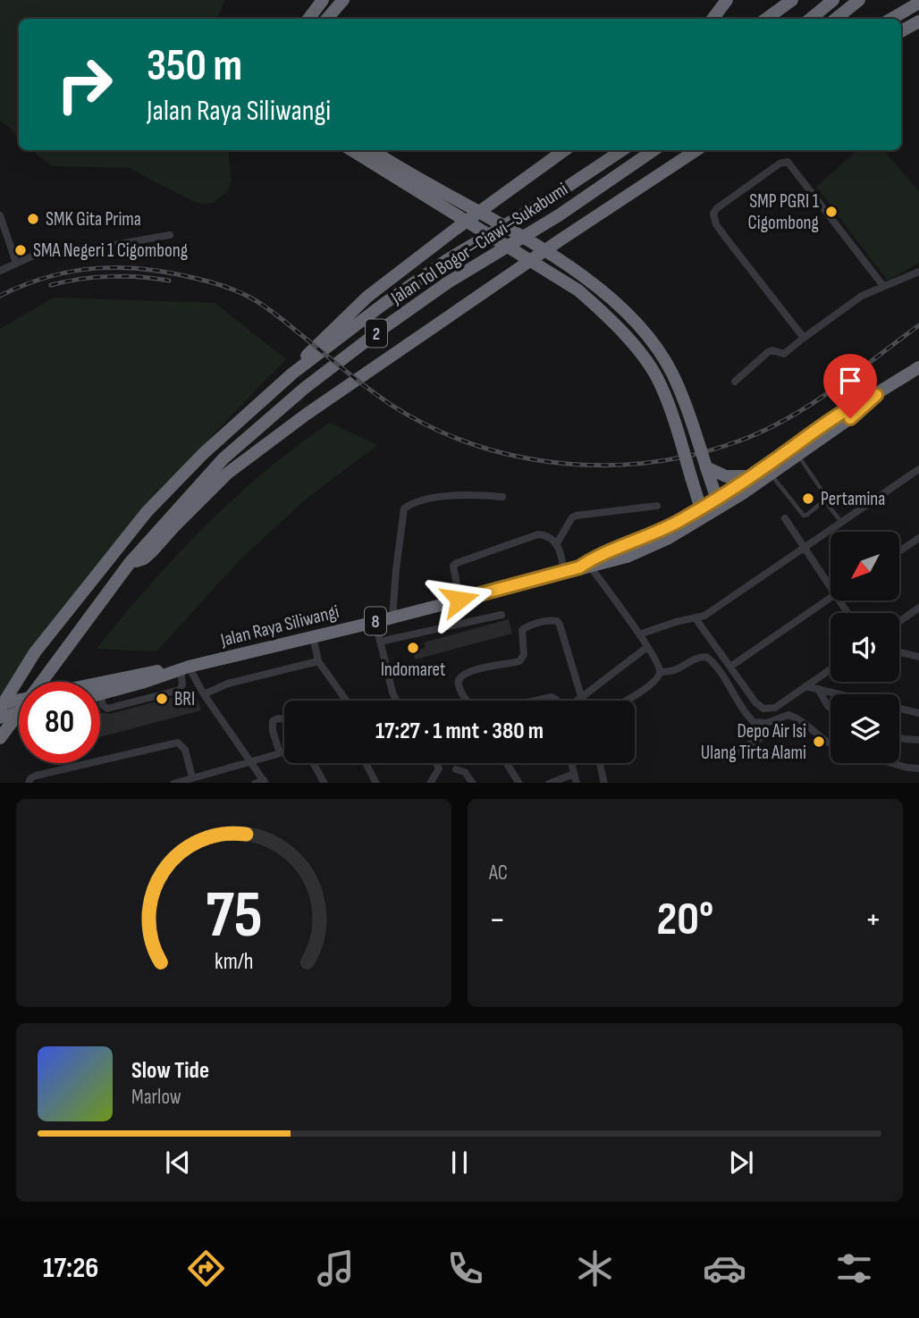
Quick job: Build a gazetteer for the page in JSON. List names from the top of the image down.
{
  "streets": {
    "highway": [
      "Jalan Tol Bogor–Ciawi–Sukabumi",
      "2",
      "8",
      "Jalan Raya Siliwangi"
    ]
  },
  "crossings": [
    ["Jalan Tol Bogor–Ciawi–Sukabumi", "Jalan Raya Siliwangi"]
  ],
  "places": [
    "SMP PGRI 1 Cigombong",
    "SMK Gita Prima",
    "SMA Negeri 1 Cigombong",
    "Pertamina",
    "Indomaret",
    "BRI",
    "Depo Air Isi Ulang Tirta Alami"
  ],
  "north": "bottom left",
  "page": {
    "turn": ["350 m", "Jalan Raya Siliwangi"],
    "limit": "80",
    "trip": "17:27 · 1 mnt · 380 m",
    "tile": "AC",
    "heat": ["−", "20°", "+"],
    "song": ["Slow Tide", "Marlow"],
    "tabs": "17:26",
    "gauge": ["75", "km/h"]
  }
}
